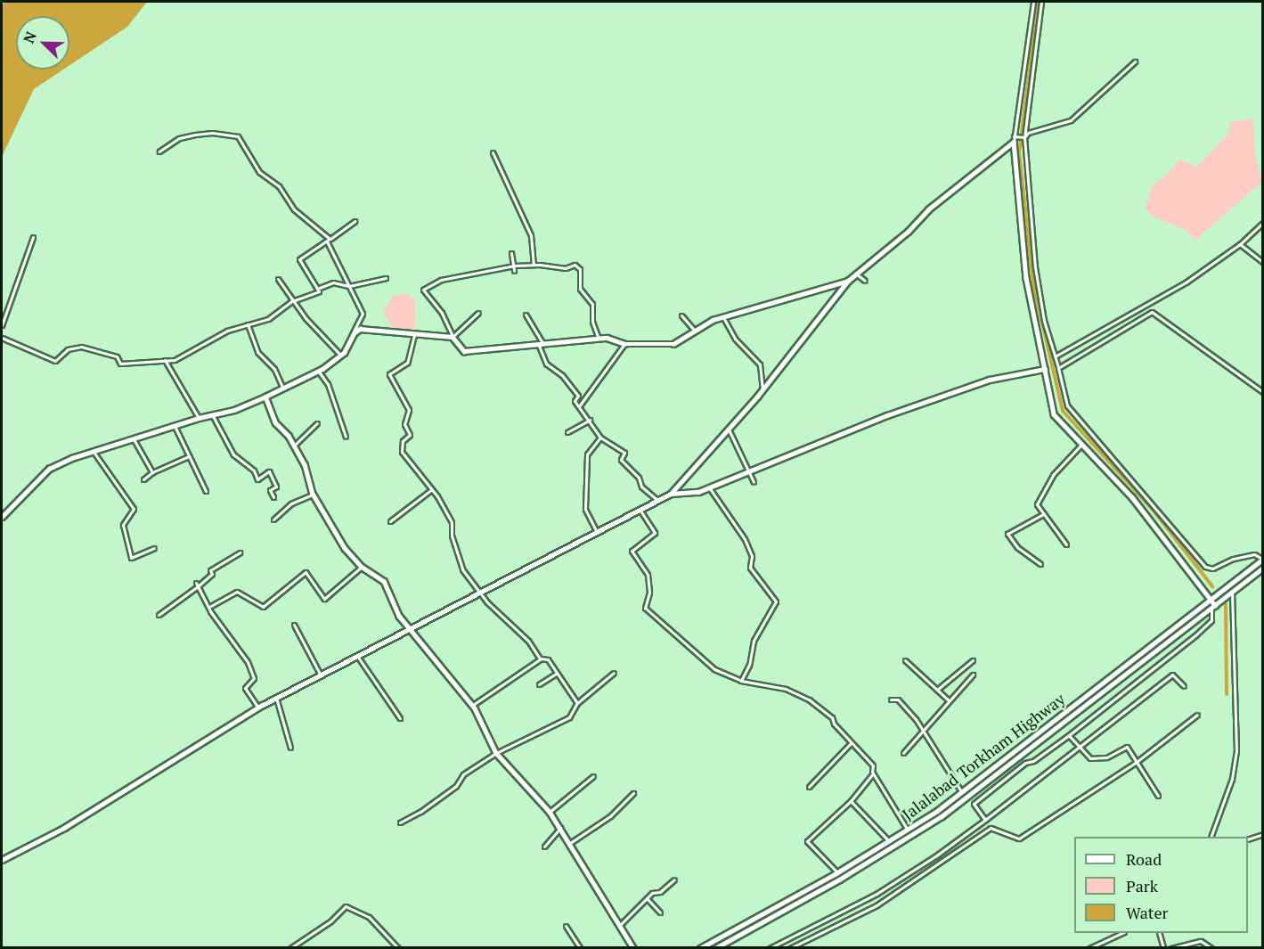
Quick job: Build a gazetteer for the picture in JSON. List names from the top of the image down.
{
  "streets": {
    "highway": ["Jalalabad Torkham Highway"]
  },
  "legend": ["Road", "Park", "Water"],
  "north": "top left"
}
